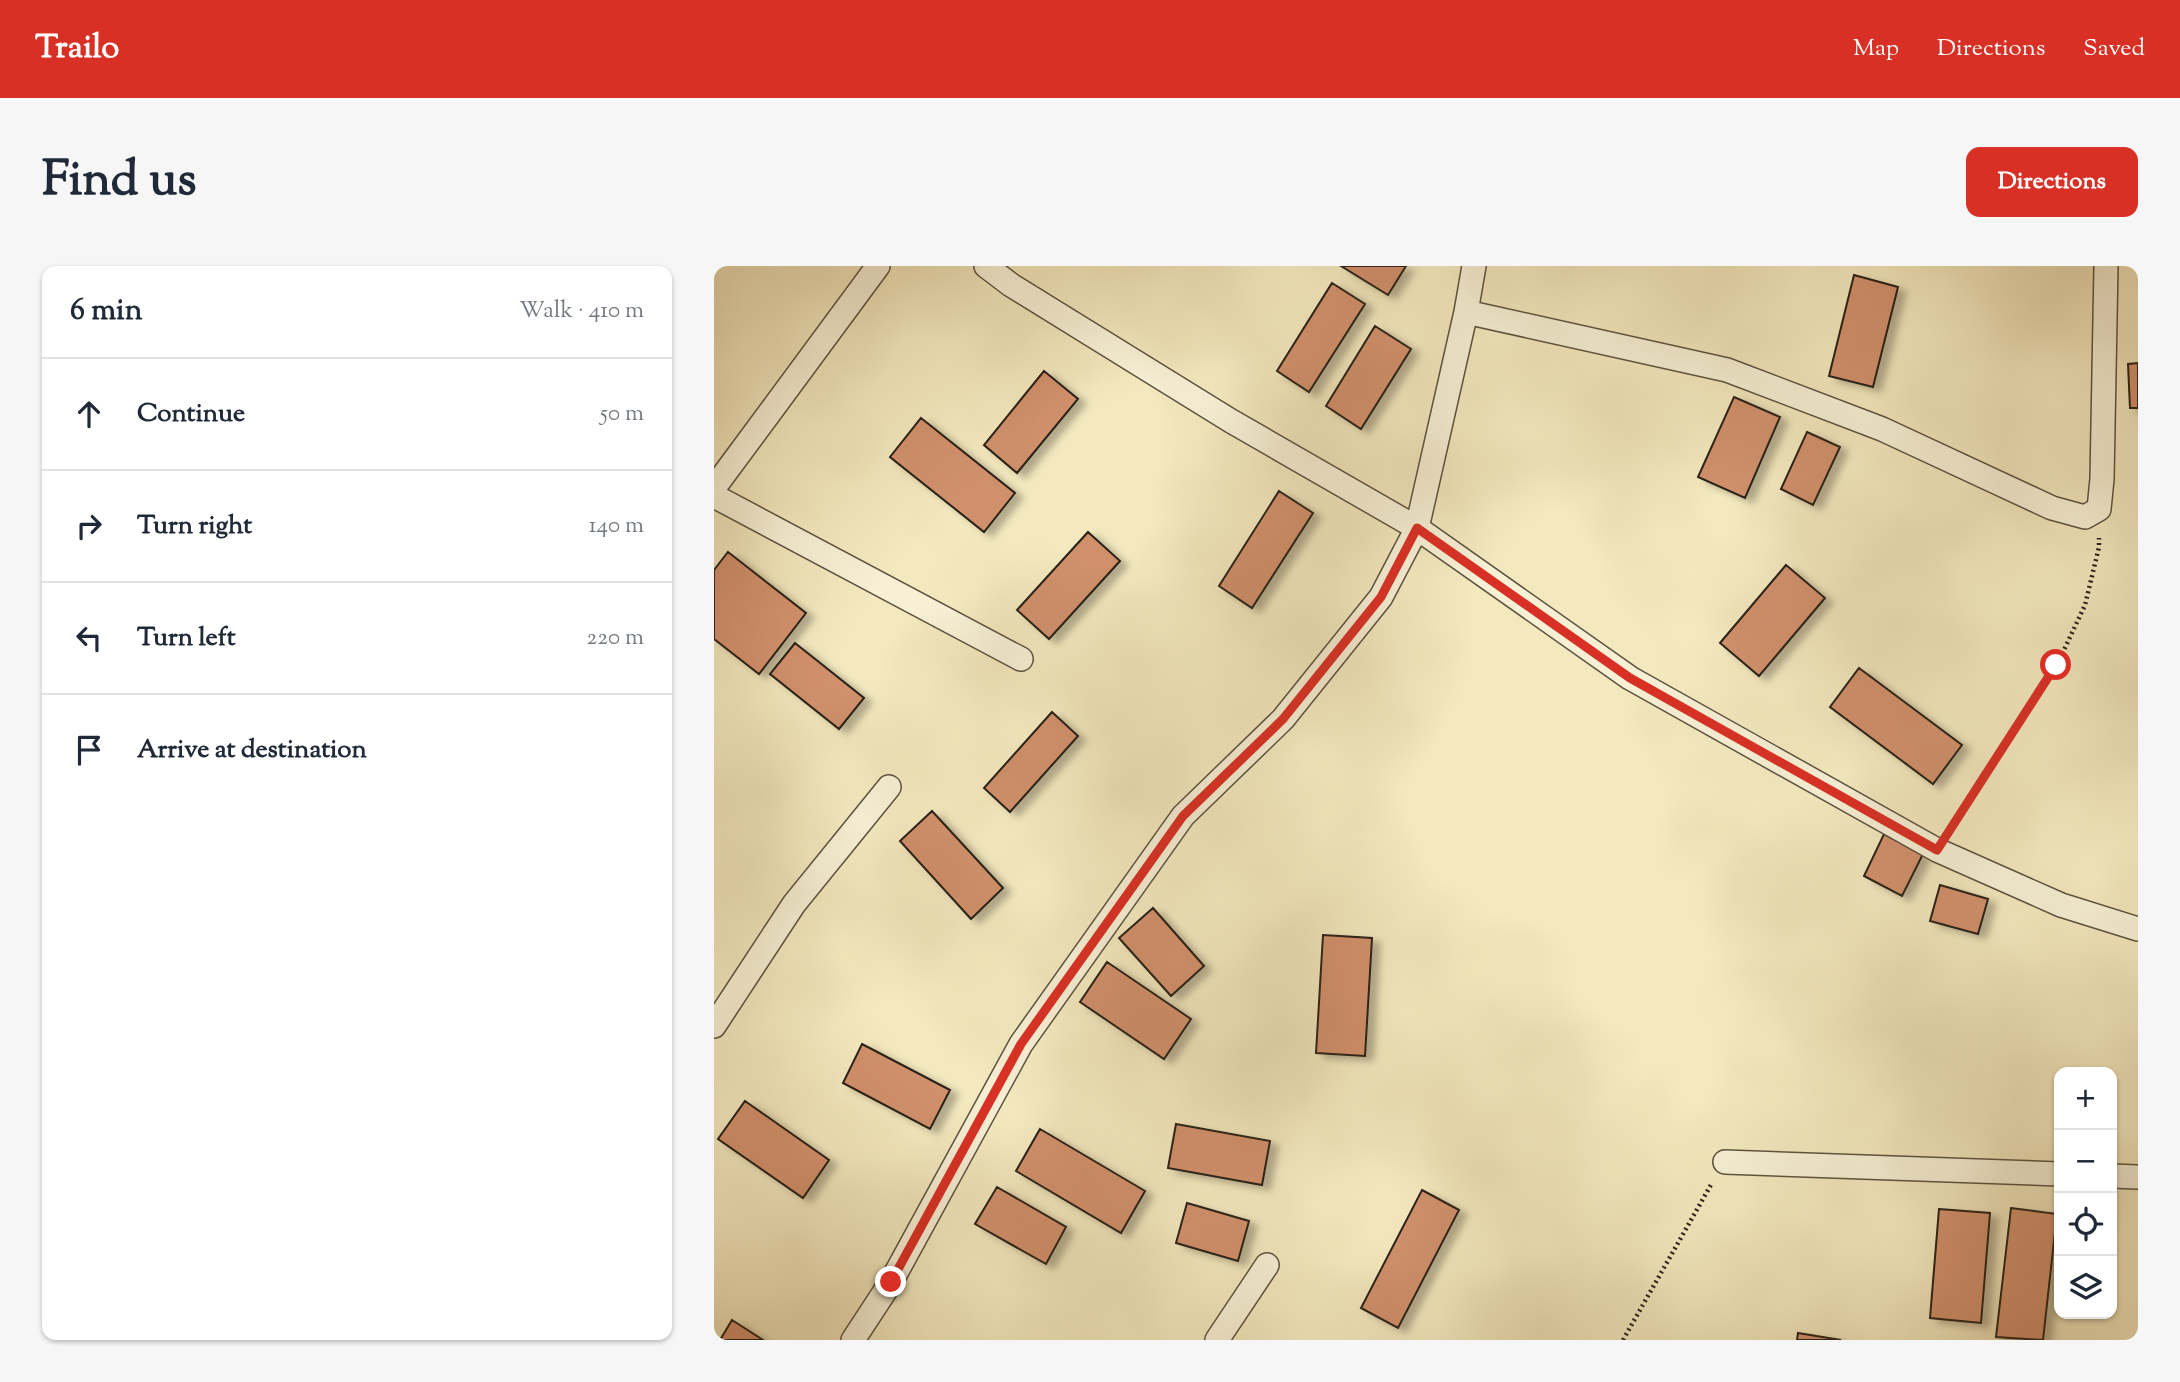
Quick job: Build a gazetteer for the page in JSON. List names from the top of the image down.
{
  "page": {
    "header": "Trailo",
    "nav": ["Map", "Directions", "Saved"],
    "title": "Find us",
    "buttons": "Directions",
    "heading": ["6 min", "Walk · 410 m"],
    "list": [
      ["Continue", "50 m"],
      ["Turn right", "140 m"],
      ["Turn left", "220 m"],
      "Arrive at destination"
    ],
    "map_buttons": ["+", "−"]
  }
}
